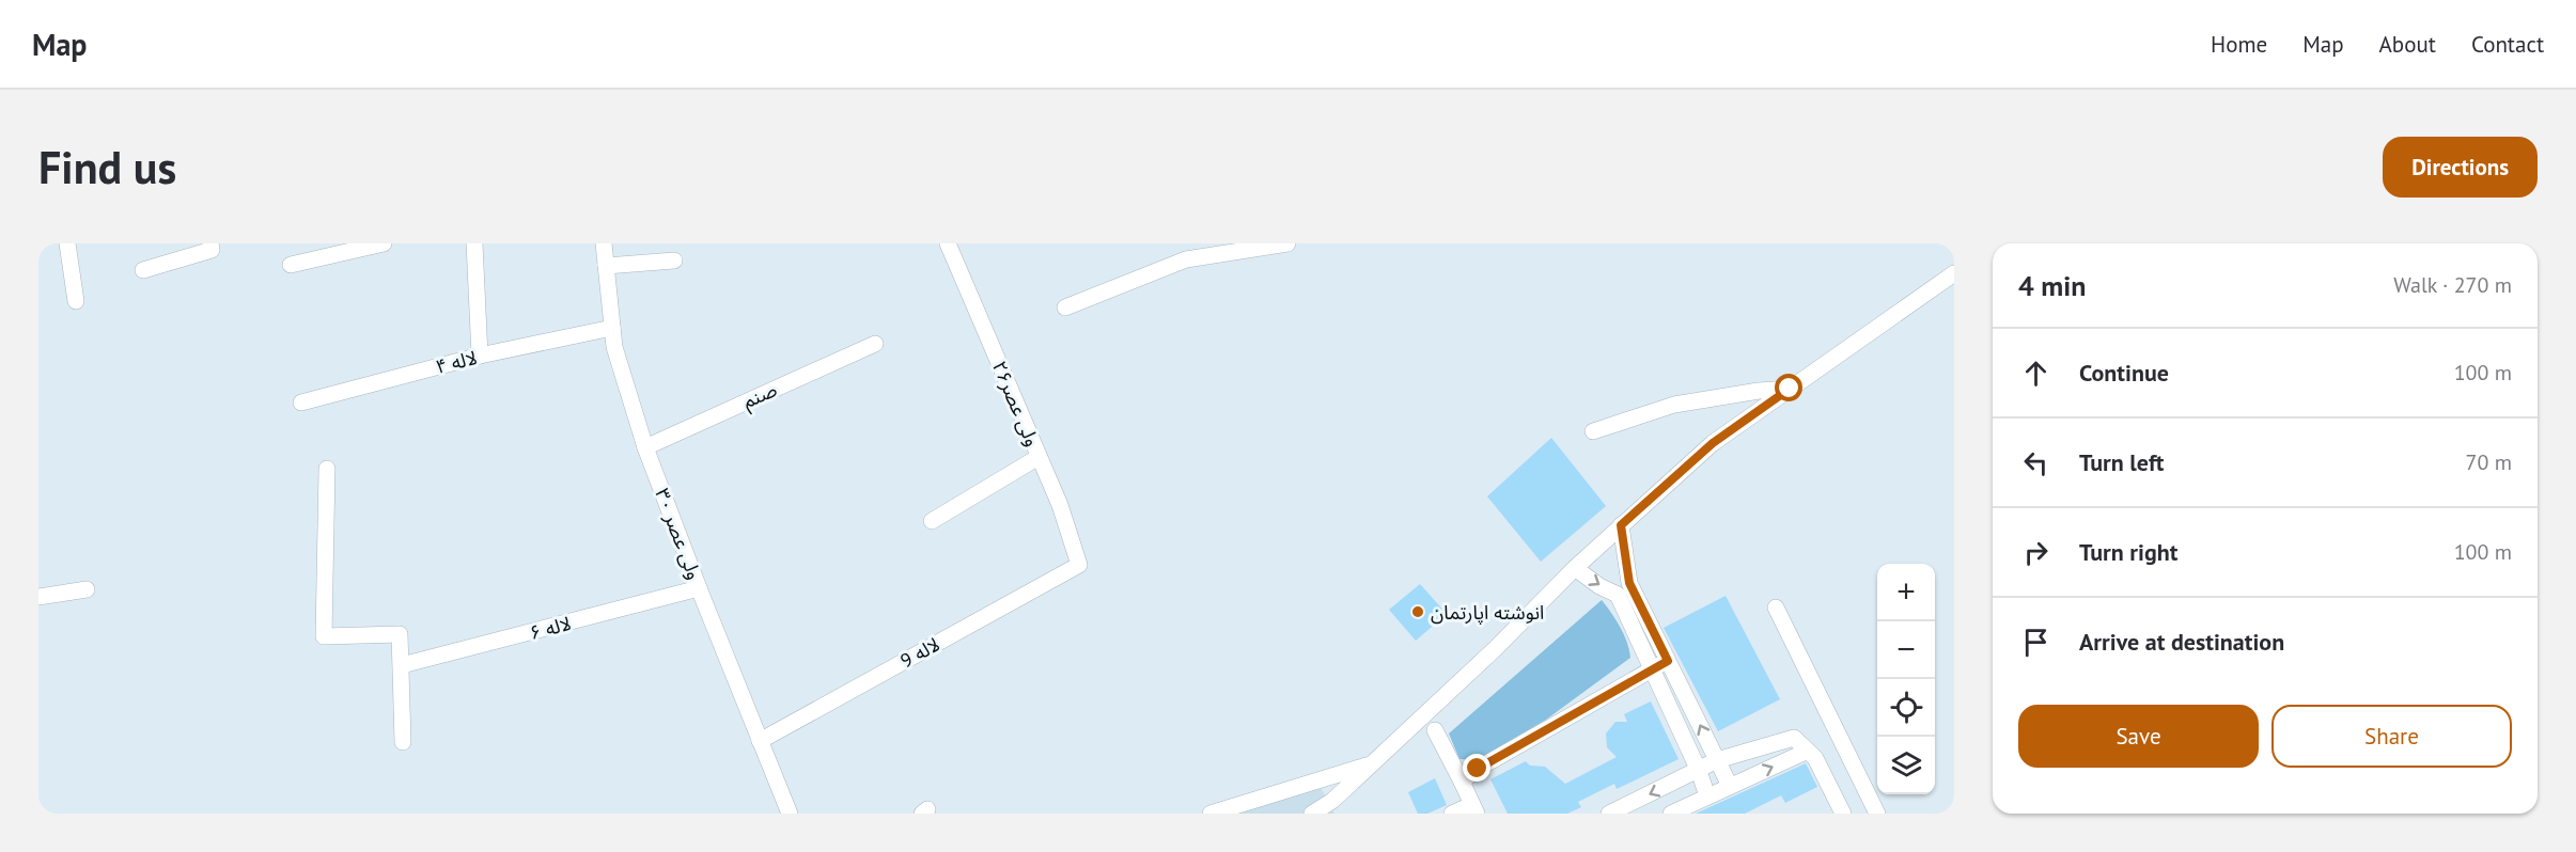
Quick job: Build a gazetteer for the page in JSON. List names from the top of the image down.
{
  "streets": {
    "street": [
      "لاله ۴",
      "صنم",
      "ولی عصر۲۶",
      "ولی عصر ۳۰",
      "لاله ۶",
      "لاله 9"
    ]
  },
  "crossings": [
    ["لاله ۴", "ولی عصر ۳۰"],
    ["صنم", "ولی عصر ۳۰"],
    ["ولی عصر۲۶", "لاله 9"],
    ["ولی عصر ۳۰", "لاله ۶"],
    ["ولی عصر ۳۰", "لاله 9"]
  ],
  "places": ["انوشته اپارتمان"],
  "page": {
    "header": "Map",
    "nav": [
      "Home",
      "Map",
      "About",
      "Contact"
    ],
    "buttons": [
      "Directions",
      ["Save", "Share"]
    ],
    "title": "Find us",
    "heading": ["4 min", "Walk · 270 m"],
    "list": [
      ["Continue", "100 m"],
      ["Turn left", "70 m"],
      ["Turn right", "100 m"],
      "Arrive at destination"
    ],
    "map_buttons": ["+", "−"]
  }
}
